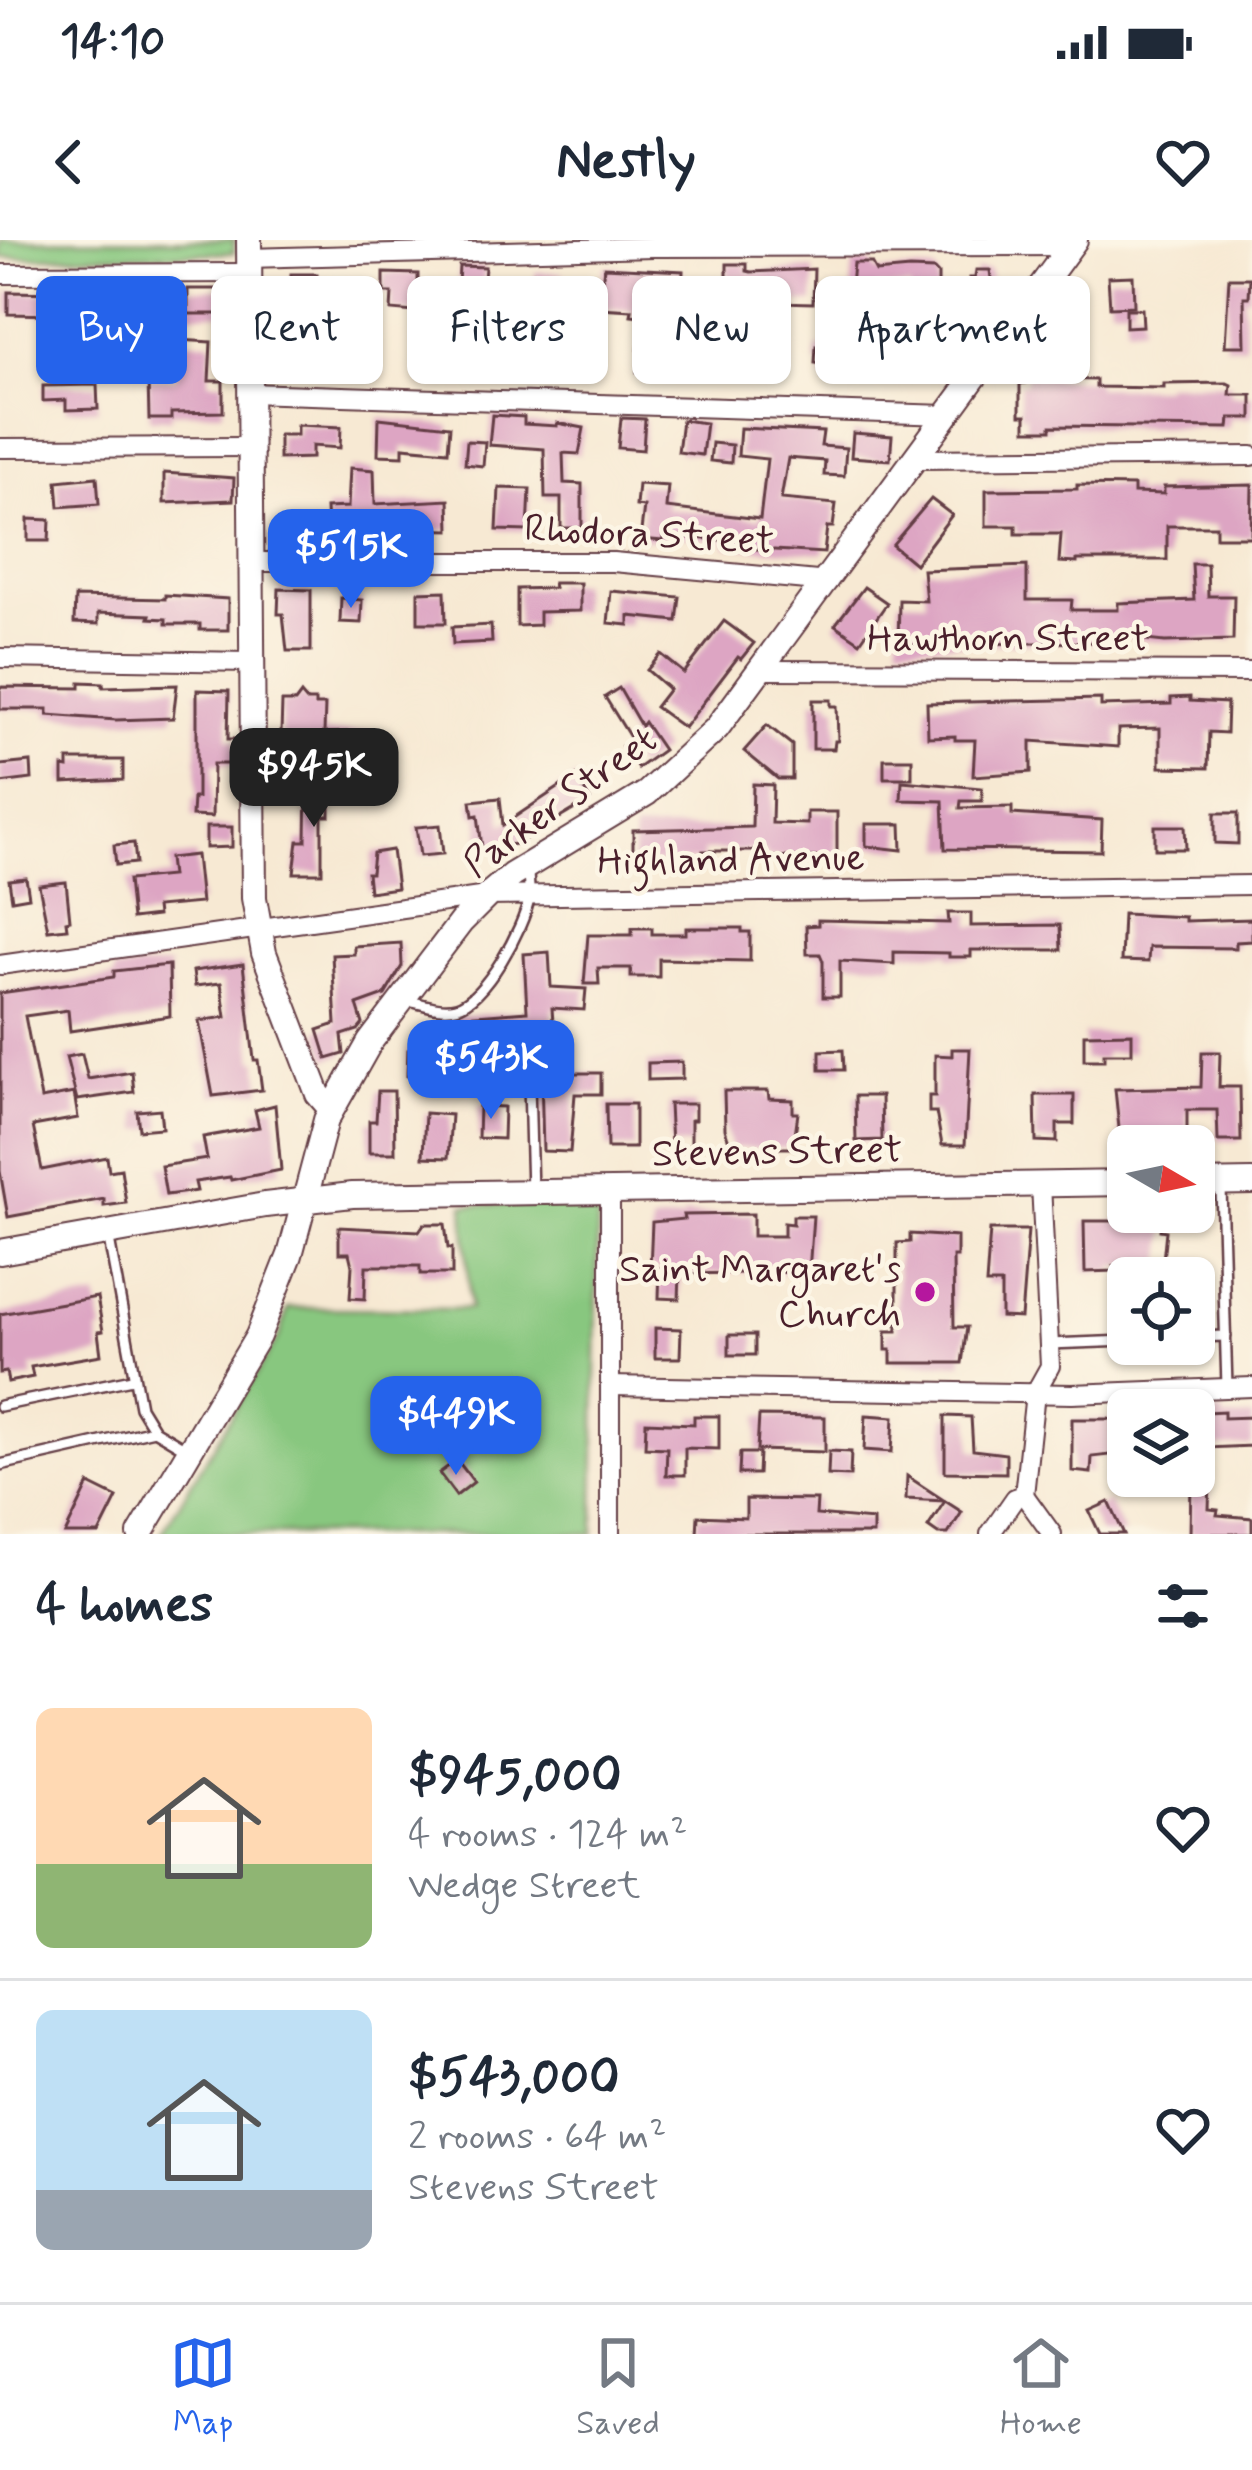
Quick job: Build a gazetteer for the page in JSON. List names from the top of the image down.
{
  "streets": {
    "street": [
      "Rhodora Street",
      "Hawthorn Street",
      "Parker Street",
      "Highland Avenue",
      "Stevens Street"
    ]
  },
  "crossings": [
    ["Rhodora Street", "Parker Street"],
    ["Hawthorn Street", "Parker Street"],
    ["Parker Street", "Highland Avenue"],
    ["Parker Street", "Stevens Street"]
  ],
  "places": ["Saint Margaret's Church"],
  "north": "right",
  "page": {
    "status": "14:10",
    "header": "Nestly",
    "chip": [
      "Buy",
      "Rent",
      "Filters",
      "New",
      "Apartment"
    ],
    "price": [
      "$515K",
      "$945K",
      "$543K",
      "$449K"
    ],
    "heading": "4 homes",
    "list": [
      {
        "name": "$945,000",
        "note": "4 rooms · 124 m² · Wedge Street"
      },
      {
        "name": "$543,000",
        "note": "2 rooms · 64 m² · Stevens Street"
      }
    ],
    "tabs": ["Map", "Saved", "Home"]
  }
}
